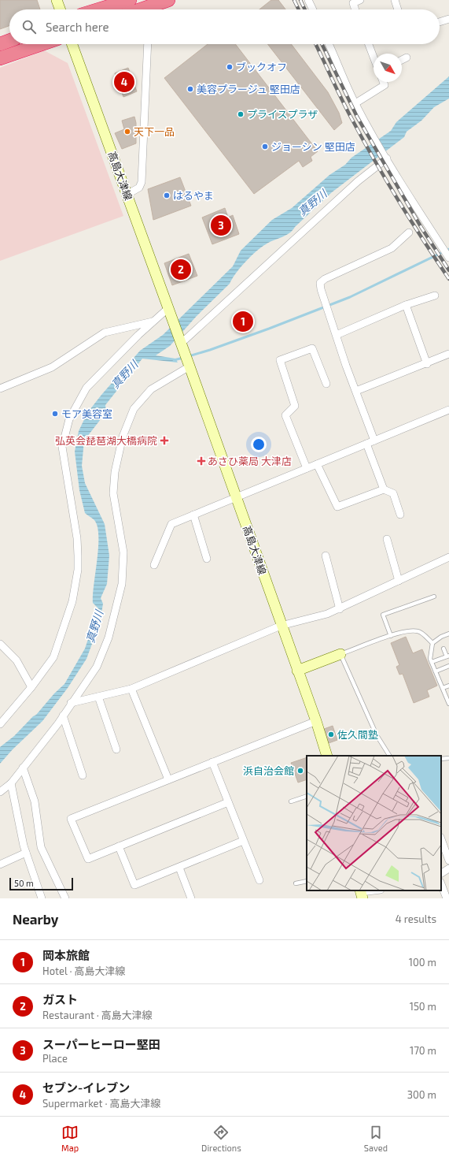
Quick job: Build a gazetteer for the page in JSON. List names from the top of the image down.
{
  "streets": {
    "main road": ["高島大津線"]
  },
  "water": ["真野川"],
  "places": {
    "other": [
      "ブックオフ",
      "美容プラージュ 堅田店",
      "プライスプラザ",
      "天下一品",
      "ジョーシン 堅田店",
      "はるやま",
      "モア美容室",
      "佐久間塾",
      "浜自治会館"
    ],
    "health": ["弘英会琵琶湖大橋病院", "あさひ薬局 大津店"]
  },
  "scale_bar": "50 m",
  "north": "bottom right",
  "page": {
    "search": "Search here",
    "pins": [
      "4",
      "3",
      "2",
      "1"
    ],
    "scale": "50 m",
    "heading": ["Nearby", "4 results"],
    "list": [
      {
        "mark": "1",
        "name": "岡本旅館",
        "note": "Hotel · 高島大津線",
        "value": "100 m"
      },
      {
        "mark": "2",
        "name": "ガスト",
        "note": "Restaurant · 高島大津線",
        "value": "150 m"
      },
      {
        "mark": "3",
        "name": "スーパーヒーロー堅田",
        "note": "Place",
        "value": "170 m"
      },
      {
        "mark": "4",
        "name": "セブン-イレブン",
        "note": "Supermarket · 高島大津線",
        "value": "300 m"
      }
    ],
    "nav": ["Map", "Directions", "Saved"]
  }
}
